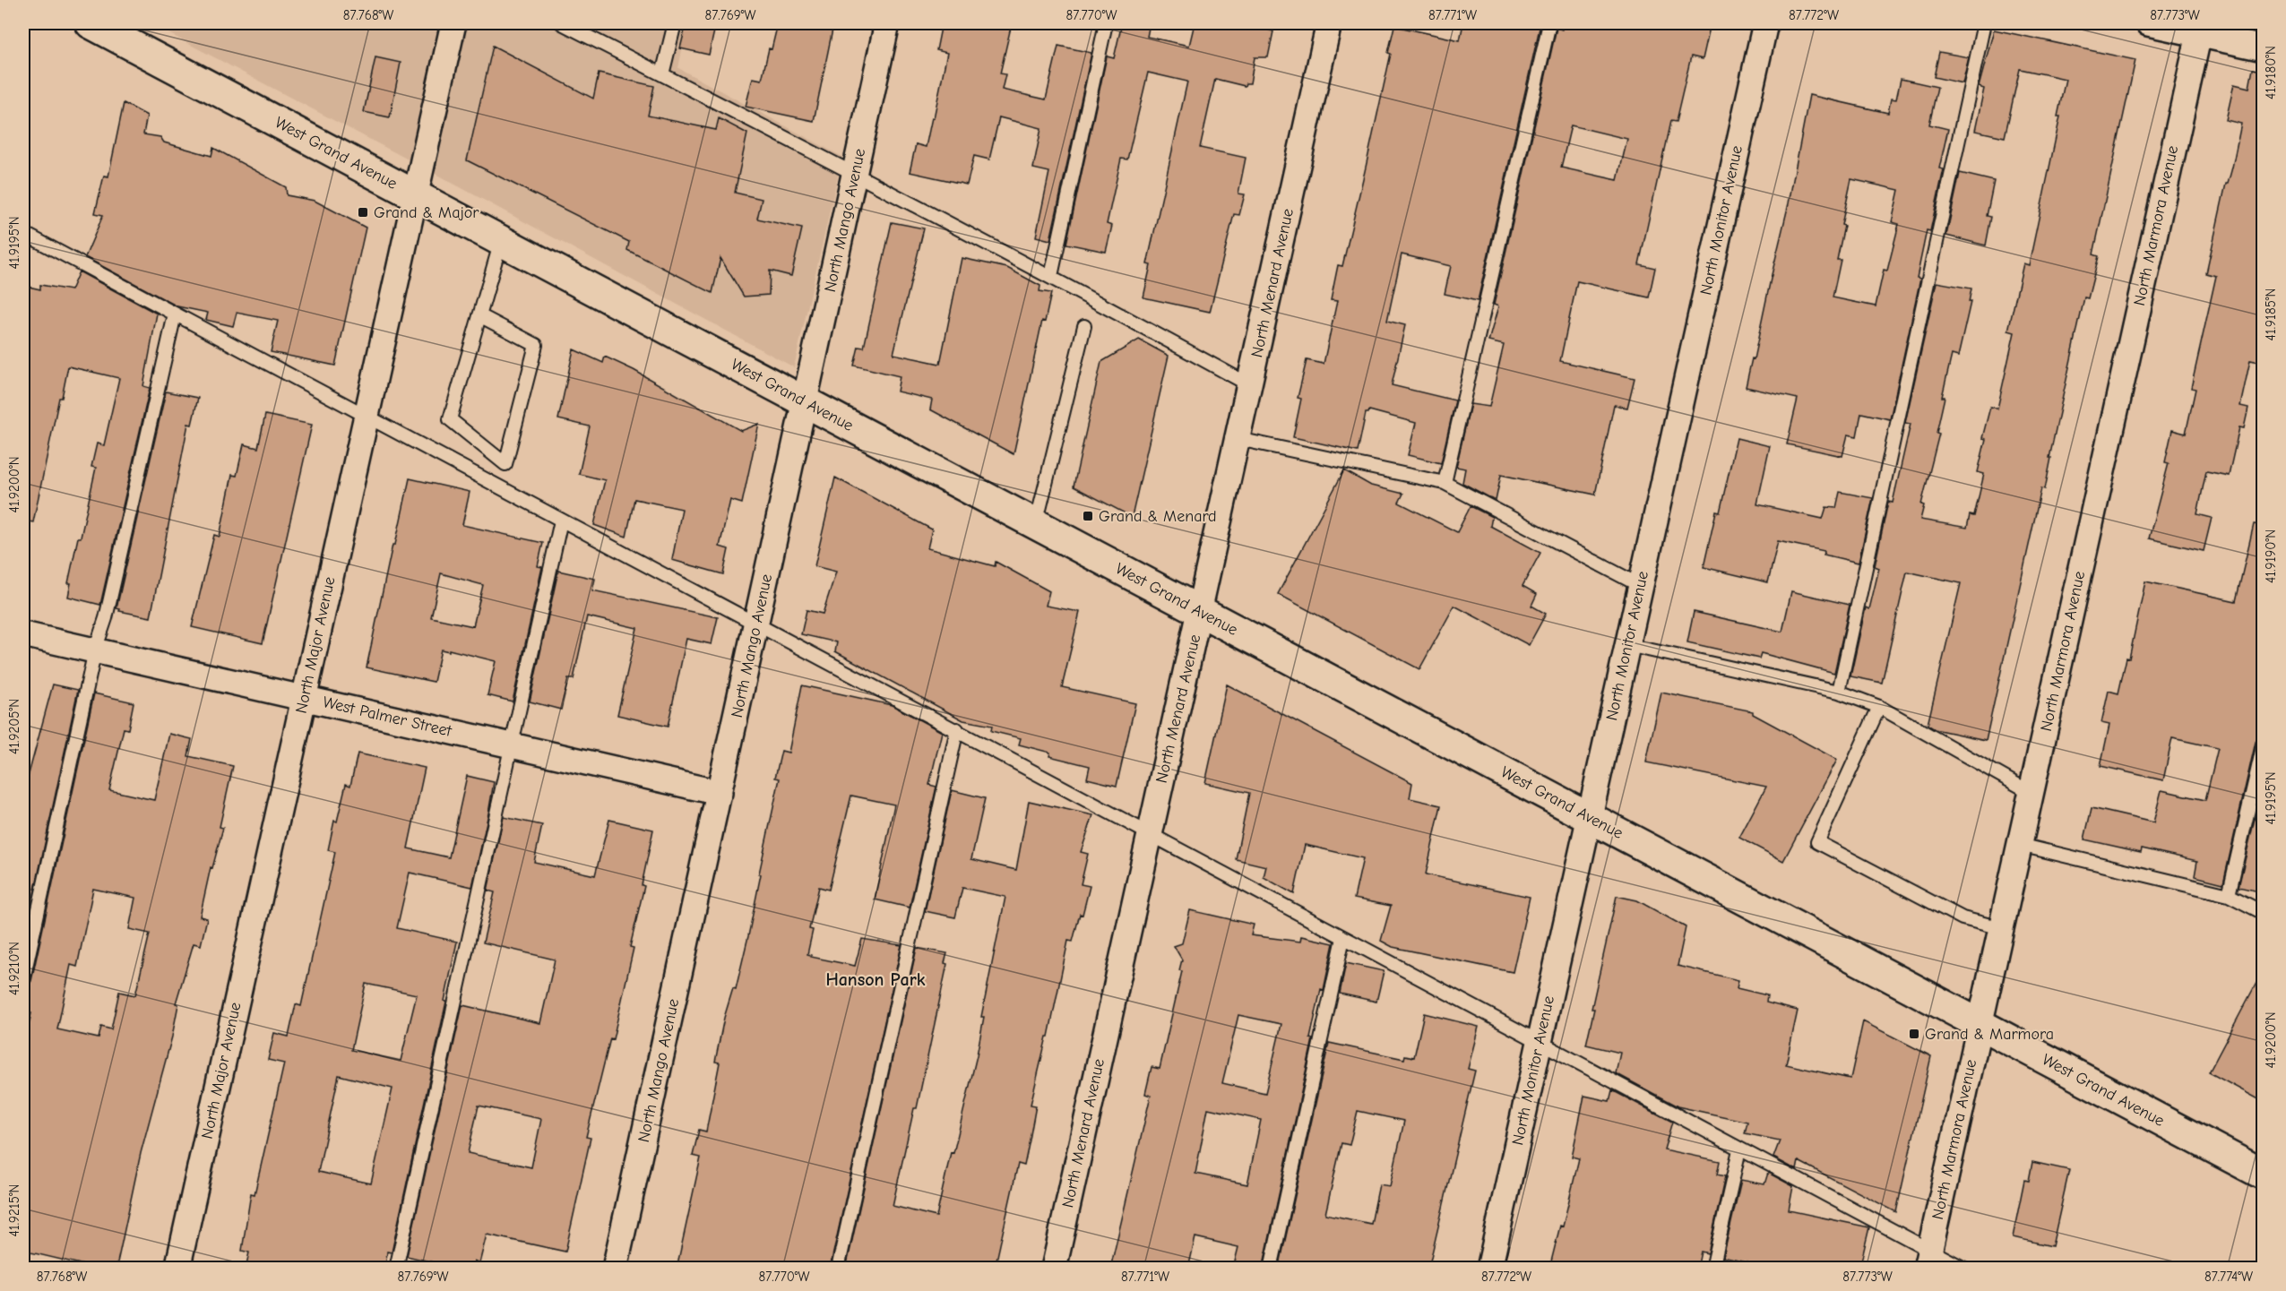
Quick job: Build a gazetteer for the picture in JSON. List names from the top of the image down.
{
  "streets": {
    "main road": ["West Grand Avenue"],
    "street": [
      "North Mango Avenue",
      "North Monitor Avenue",
      "North Marmora Avenue",
      "North Menard Avenue",
      "North Major Avenue",
      "West Palmer Street"
    ]
  },
  "crossings": [
    ["West Grand Avenue", "North Mango Avenue"],
    ["West Grand Avenue", "North Monitor Avenue"],
    ["West Grand Avenue", "North Marmora Avenue"],
    ["West Grand Avenue", "North Menard Avenue"],
    ["West Grand Avenue", "North Major Avenue"],
    ["North Mango Avenue", "West Palmer Street"],
    ["North Major Avenue", "West Palmer Street"]
  ],
  "districts": ["Hanson Park"],
  "places": {
    "transit": ["Grand & Major", "Grand & Menard", "Grand & Marmora"]
  },
  "coordinates": [
    "87.768°W",
    "87.769°W",
    "87.770°W",
    "87.771°W",
    "87.772°W",
    "87.773°W",
    "41.9180°N",
    "41.9195°N",
    "41.9185°N",
    "41.9200°N",
    "41.9190°N",
    "41.9205°N",
    "41.9210°N",
    "41.9215°N",
    "87.774°W"
  ]
}
